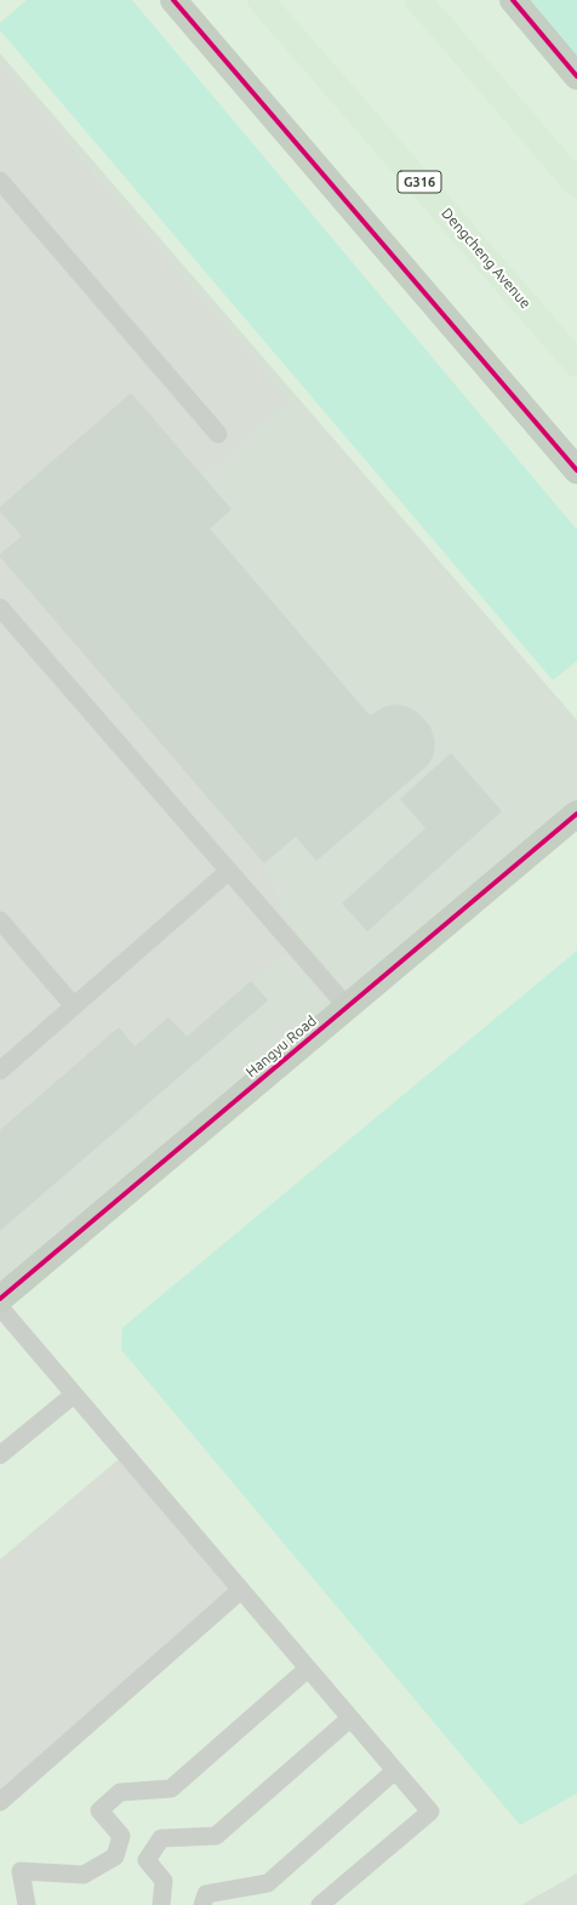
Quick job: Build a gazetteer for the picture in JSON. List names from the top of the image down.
{
  "streets": {
    "highway": ["G316", "Dengcheng Avenue"],
    "street": ["Hangyu Road"]
  }
}
